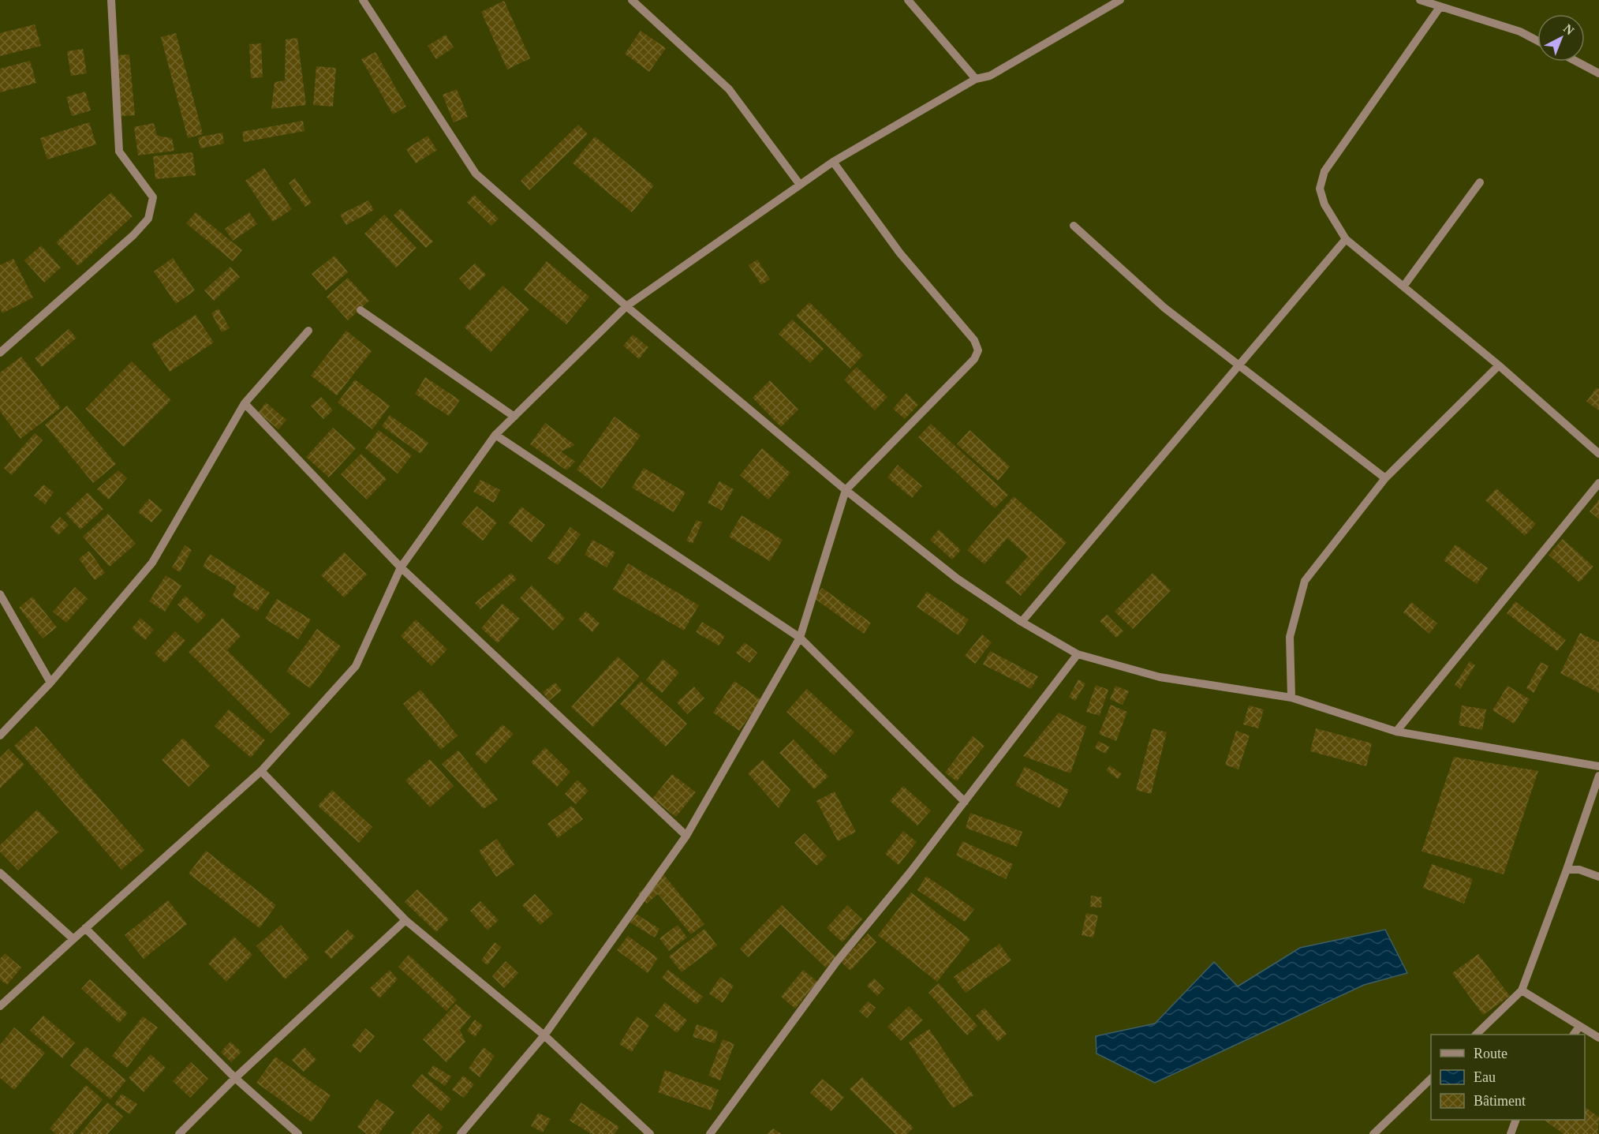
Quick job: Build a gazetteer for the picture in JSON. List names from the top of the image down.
{
  "legend": ["Route", "Eau", "Bâtiment"],
  "north": "top right"
}
